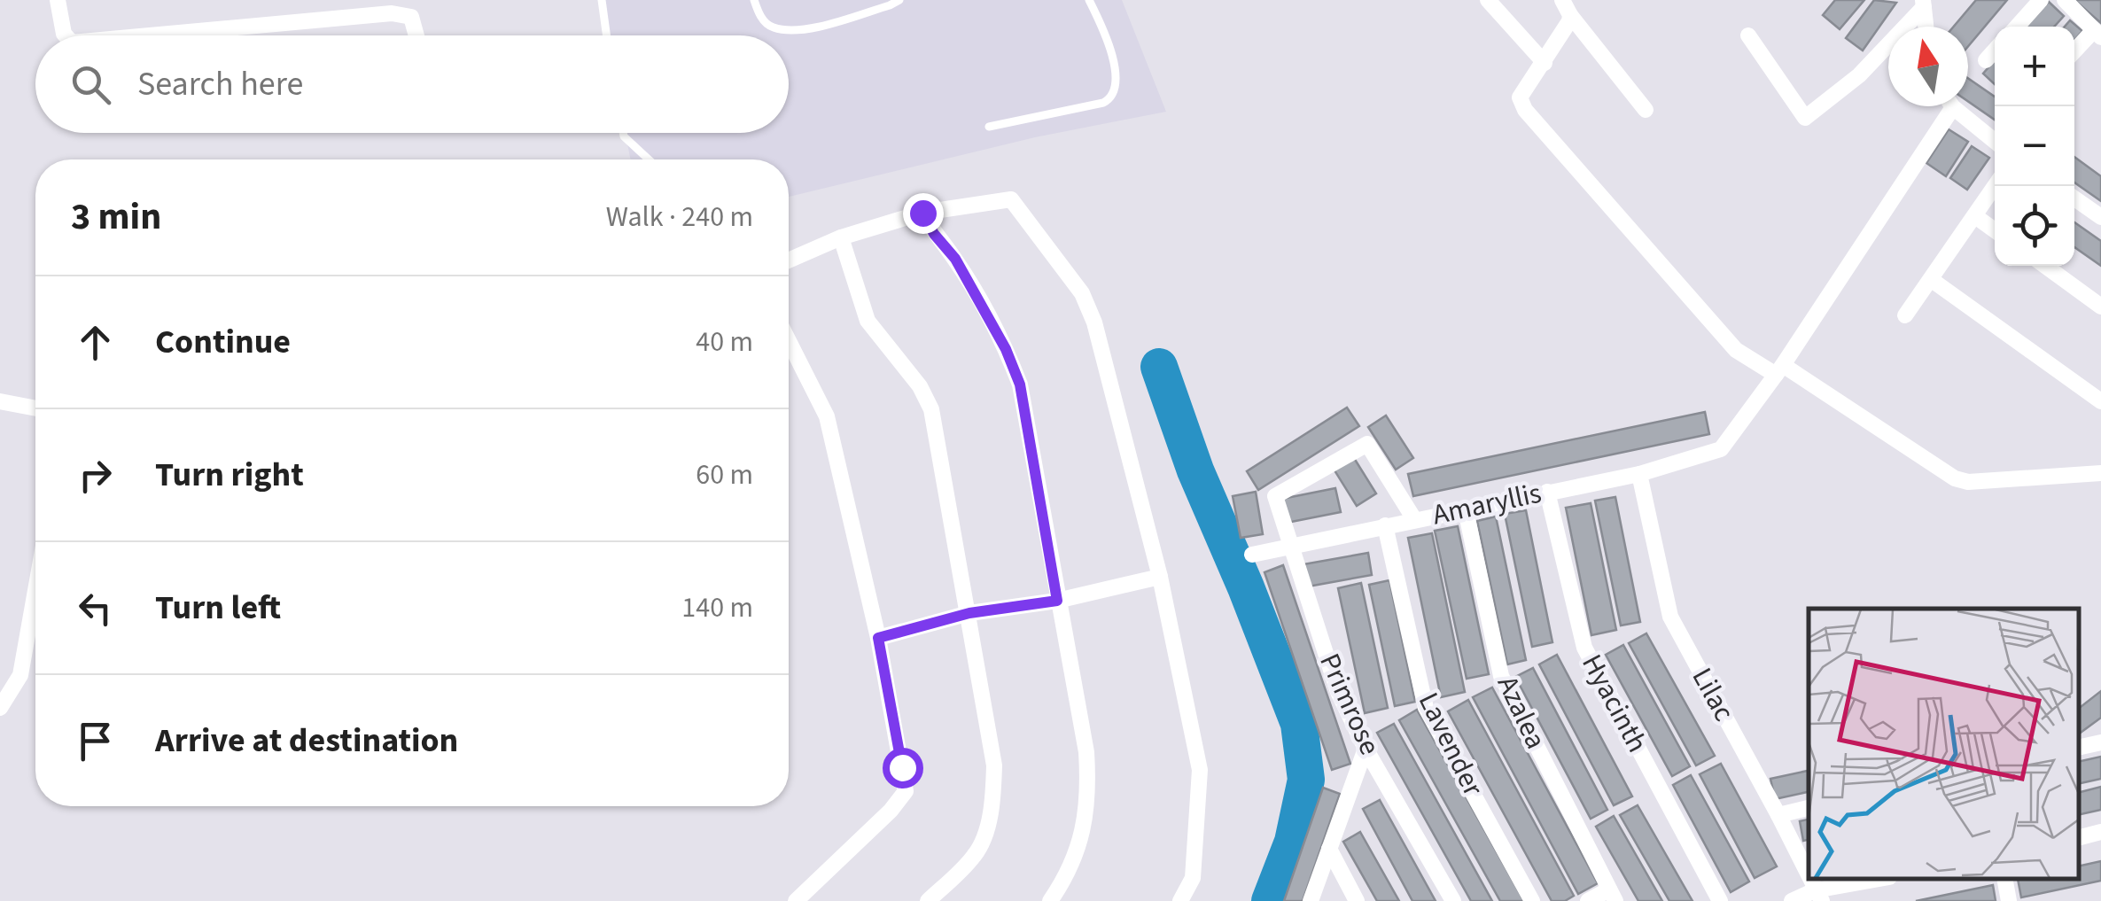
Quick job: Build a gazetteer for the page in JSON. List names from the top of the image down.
{
  "streets": {
    "street": [
      "Amaryllis",
      "Lilac",
      "Hyacinth",
      "Primrose",
      "Azalea",
      "Lavender"
    ]
  },
  "crossings": [
    ["Amaryllis", "Lilac"],
    ["Amaryllis", "Hyacinth"],
    ["Amaryllis", "Primrose"],
    ["Amaryllis", "Azalea"],
    ["Amaryllis", "Lavender"]
  ],
  "north": "top",
  "page": {
    "map_buttons": ["+", "−"],
    "search": "Search here",
    "heading": ["3 min", "Walk · 240 m"],
    "list": [
      ["Continue", "40 m"],
      ["Turn right", "60 m"],
      ["Turn left", "140 m"],
      "Arrive at destination"
    ]
  }
}
